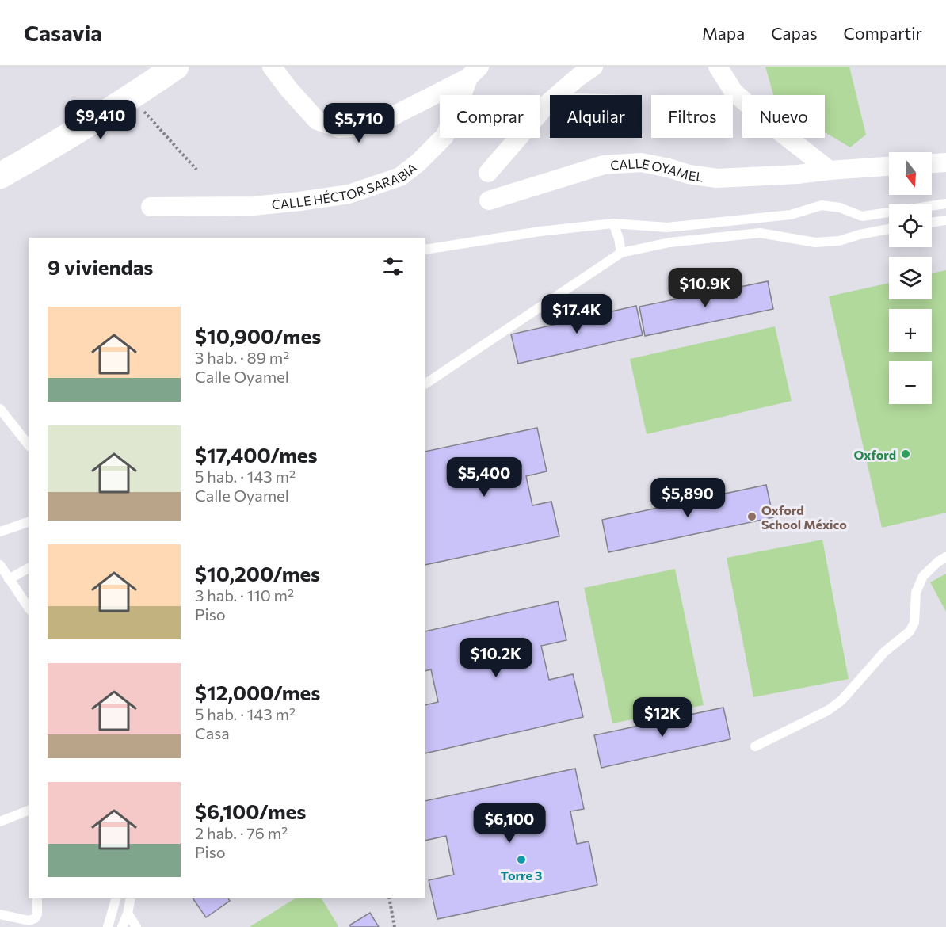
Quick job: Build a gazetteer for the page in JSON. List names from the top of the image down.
{
  "streets": {
    "street": ["CALLE OYAMEL", "CALLE HÉCTOR SARABIA"]
  },
  "places": ["Oxford", "Oxford School México", "Torre 3"],
  "north": "bottom",
  "page": {
    "header": "Casavia",
    "nav": ["Mapa", "Capas", "Compartir"],
    "chip": [
      "Comprar",
      "Alquilar",
      "Filtros",
      "Nuevo"
    ],
    "price": [
      "$9,410",
      "$5,710",
      "$10.9K",
      "$17.4K",
      "$5,400",
      "$5,890",
      "$10.2K",
      "$12K",
      "$6,100"
    ],
    "map_buttons": ["+", "−"],
    "heading": "9 viviendas",
    "list": [
      {
        "name": "$10,900/mes",
        "note": "3 hab. · 89 m² · Calle Oyamel"
      },
      {
        "name": "$17,400/mes",
        "note": "5 hab. · 143 m² · Calle Oyamel"
      },
      {
        "name": "$10,200/mes",
        "note": "3 hab. · 110 m² · Piso"
      },
      {
        "name": "$12,000/mes",
        "note": "5 hab. · 143 m² · Casa"
      },
      {
        "name": "$6,100/mes",
        "note": "2 hab. · 76 m² · Piso"
      }
    ]
  }
}
